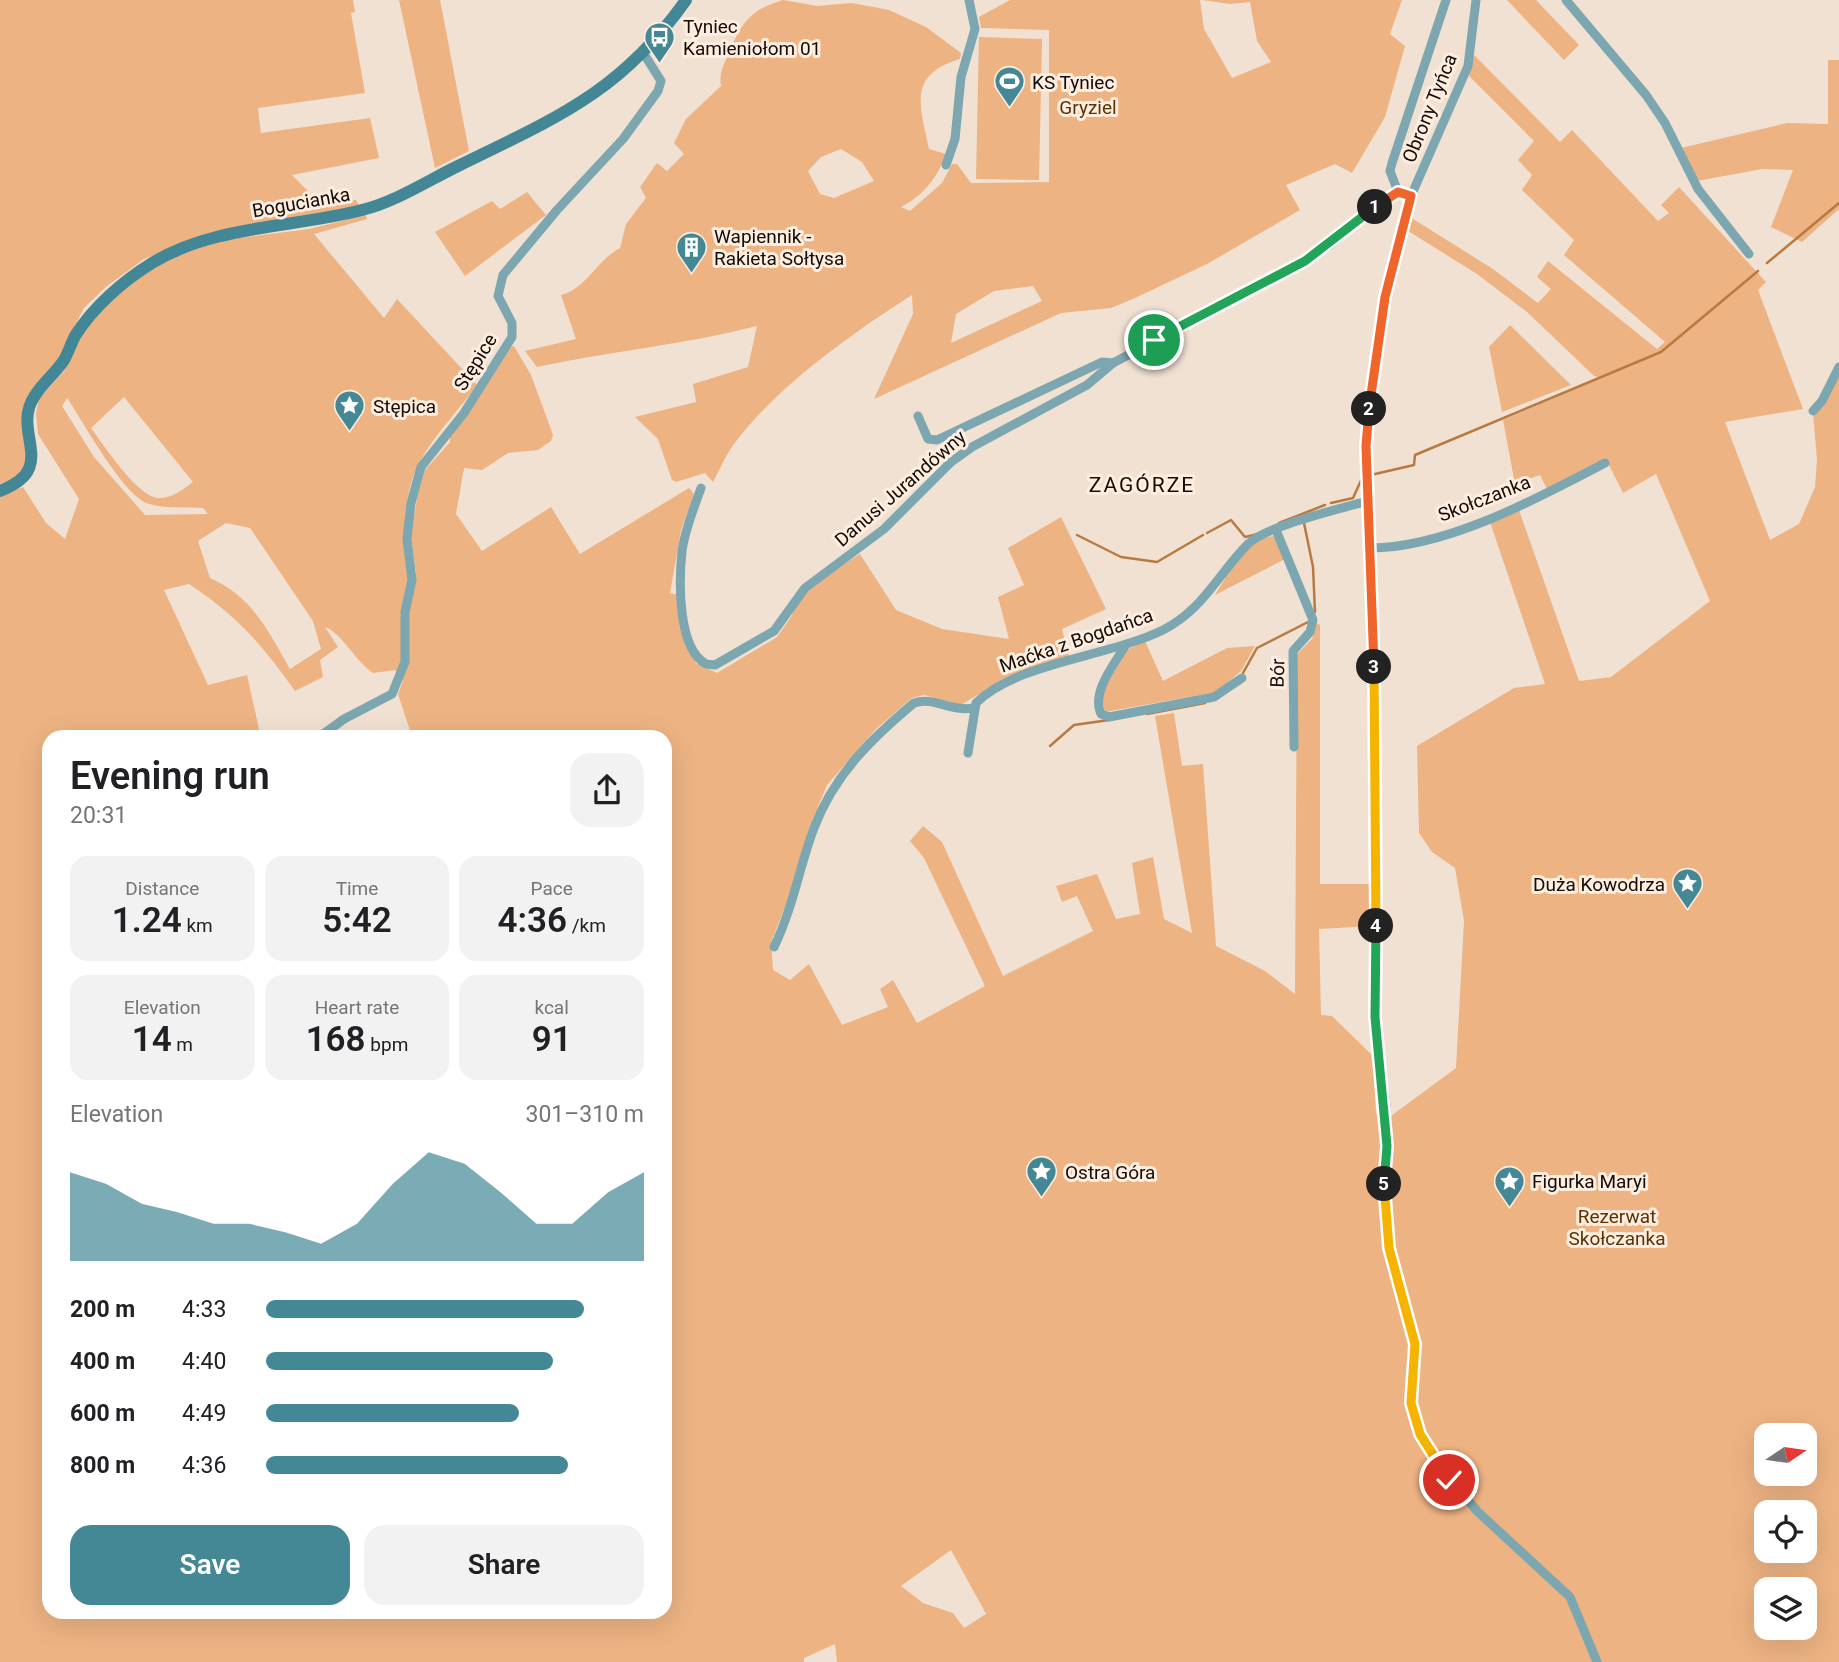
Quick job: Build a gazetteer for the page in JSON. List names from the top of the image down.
{
  "streets": {
    "street": [
      "Obrony Tyńca",
      "Bogucianka",
      "Stępice",
      "Danusi Jurandówny",
      "Skołczanka",
      "Maćka z Bogdańca",
      "Bór"
    ]
  },
  "crossings": [
    ["Obrony Tyńca", "Skołczanka"],
    ["Obrony Tyńca", "Maćka z Bogdańca"],
    ["Bogucianka", "Stępice"],
    ["Maćka z Bogdańca", "Bór"]
  ],
  "districts": ["ZAGÓRZE"],
  "parks": ["Gryziel", "Rezerwat Skołczanka"],
  "places": {
    "bus stop": ["Tyniec Kamieniołom 01"],
    "sports": ["KS Tyniec"],
    "building": ["Wapiennik - Rakieta Sołtysa"],
    "place": [
      "Stępica",
      "Duża Kowodrza",
      "Ostra Góra",
      "Figurka Maryi"
    ]
  },
  "north": "right",
  "page": {
    "pins": [
      "1",
      "2",
      "3",
      "4",
      "5"
    ],
    "heading": ["Evening run", "20:31"],
    "stats": [
      ["Distance", "1.24 km"],
      ["Time", "5:42"],
      ["Pace", "4:36 /km"],
      ["Elevation", "14 m"],
      ["Heart rate", "168 bpm"],
      ["kcal", "91"]
    ],
    "chart": ["Elevation", "301–310 m"],
    "list": [
      {
        "name": "200 m",
        "note": "4:33"
      },
      {
        "name": "400 m",
        "note": "4:40"
      },
      {
        "name": "600 m",
        "note": "4:49"
      },
      {
        "name": "800 m",
        "note": "4:36"
      }
    ],
    "buttons": ["Save", "Share"]
  }
}
